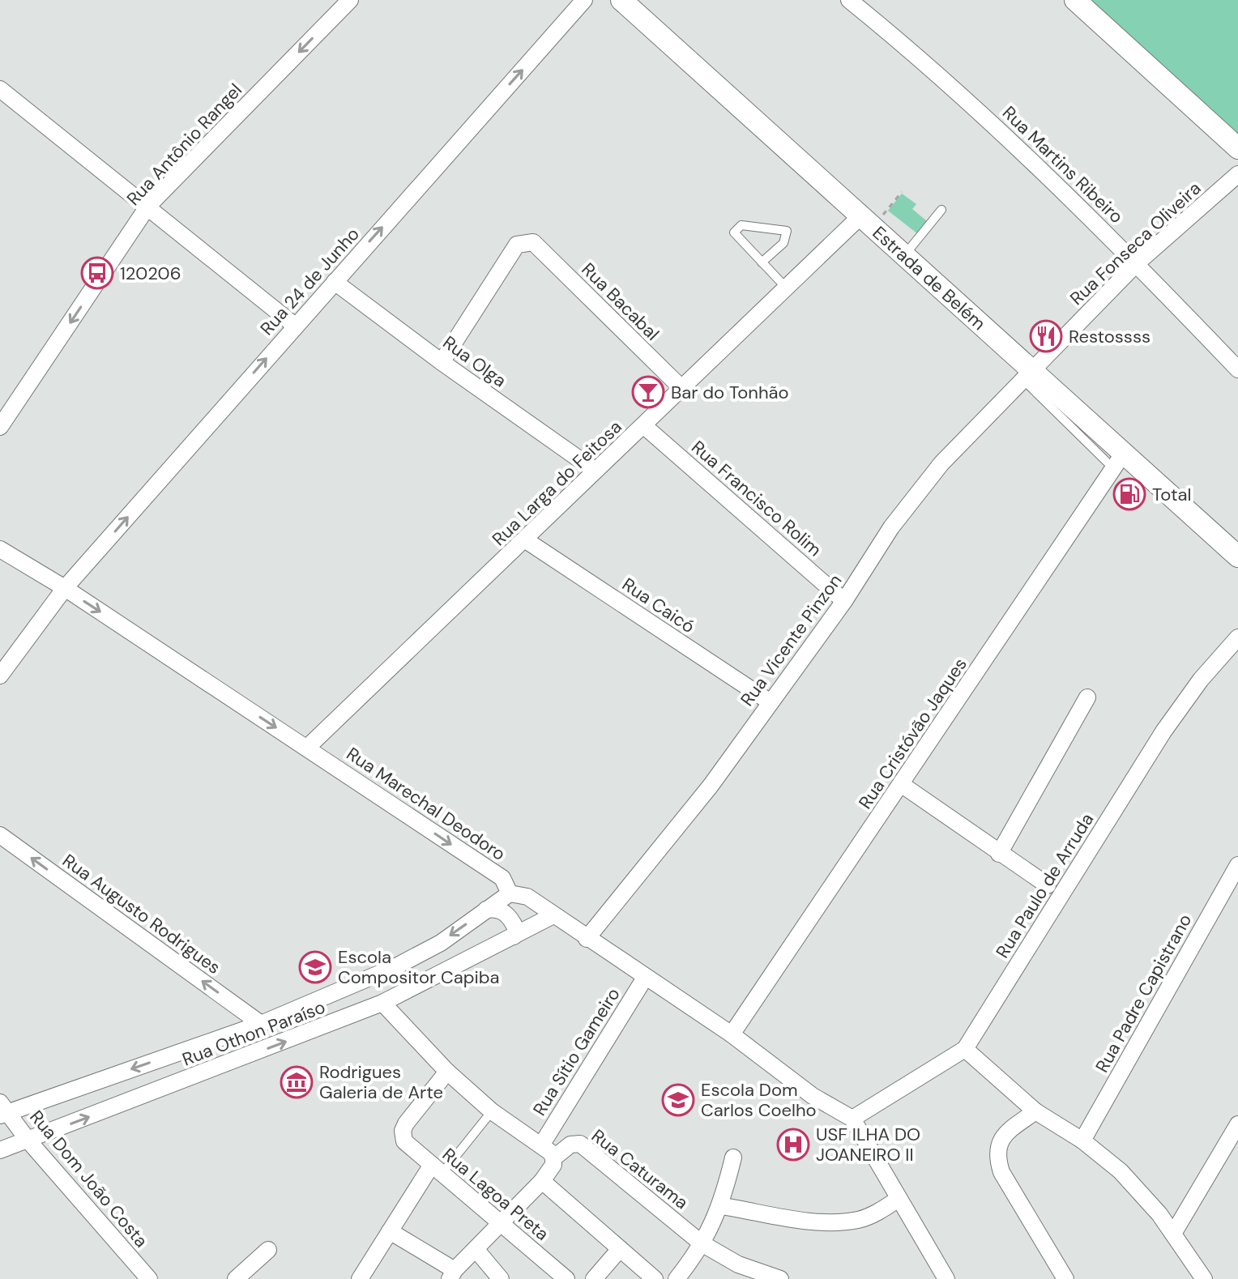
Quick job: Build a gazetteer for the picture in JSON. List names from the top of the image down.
{
  "streets": {
    "main road": ["Estrada de Belém"],
    "street": [
      "Rua Antônio Rangel",
      "Rua Martins Ribeiro",
      "Rua Fonseca Oliveira",
      "Rua 24 de Junho",
      "Rua Bacabal",
      "Rua Olga",
      "Rua Larga do Feitosa",
      "Rua Francisco Rolim",
      "Rua Caicó",
      "Rua Vicente Pinzon",
      "Rua Cristóvão Jaques",
      "Rua Marechal Deodoro",
      "Rua Paulo de Arruda",
      "Rua Augusto Rodrigues",
      "Rua Padre Capistrano",
      "Rua Othon Paraíso",
      "Rua Sítio Gameiro",
      "Rua Caturama",
      "Rua Dom João Costa",
      "Rua Lagoa Preta"
    ]
  },
  "crossings": [
    ["Rua Martins Ribeiro", "Rua Fonseca Oliveira"],
    ["Rua Fonseca Oliveira", "Estrada de Belém"],
    ["Rua Fonseca Oliveira", "Rua Vicente Pinzon"],
    ["Estrada de Belém", "Rua Larga do Feitosa"],
    ["Estrada de Belém", "Rua Vicente Pinzon"],
    ["Estrada de Belém", "Rua Cristóvão Jaques"],
    ["Rua 24 de Junho", "Rua Olga"],
    ["Rua 24 de Junho", "Rua Marechal Deodoro"],
    ["Rua Bacabal", "Rua Olga"],
    ["Rua Bacabal", "Rua Larga do Feitosa"],
    ["Rua Olga", "Rua Larga do Feitosa"],
    ["Rua Larga do Feitosa", "Rua Francisco Rolim"],
    ["Rua Larga do Feitosa", "Rua Caicó"],
    ["Rua Larga do Feitosa", "Rua Marechal Deodoro"],
    ["Rua Francisco Rolim", "Rua Vicente Pinzon"],
    ["Rua Caicó", "Rua Vicente Pinzon"],
    ["Rua Vicente Pinzon", "Rua Marechal Deodoro"],
    ["Rua Cristóvão Jaques", "Rua Marechal Deodoro"],
    ["Rua Marechal Deodoro", "Rua Paulo de Arruda"],
    ["Rua Marechal Deodoro", "Rua Othon Paraíso"],
    ["Rua Marechal Deodoro", "Rua Sítio Gameiro"],
    ["Rua Augusto Rodrigues", "Rua Othon Paraíso"],
    ["Rua Othon Paraíso", "Rua Dom João Costa"]
  ],
  "one_way": [
    "Rua Antônio Rangel",
    "Rua 24 de Junho",
    "Rua Marechal Deodoro",
    "Rua Augusto Rodrigues"
  ],
  "places": {
    "bus stop": ["120206"],
    "restaurant": ["Restossss"],
    "bar": ["Bar do Tonhão"],
    "fuel station": ["Total"],
    "school or university": ["Escola Compositor Capiba", "Escola Dom Carlos Coelho"],
    "museum": ["Rodrigues Galeria de Arte"],
    "hospital": ["USF ILHA DO JOANEIRO II"]
  }
}
